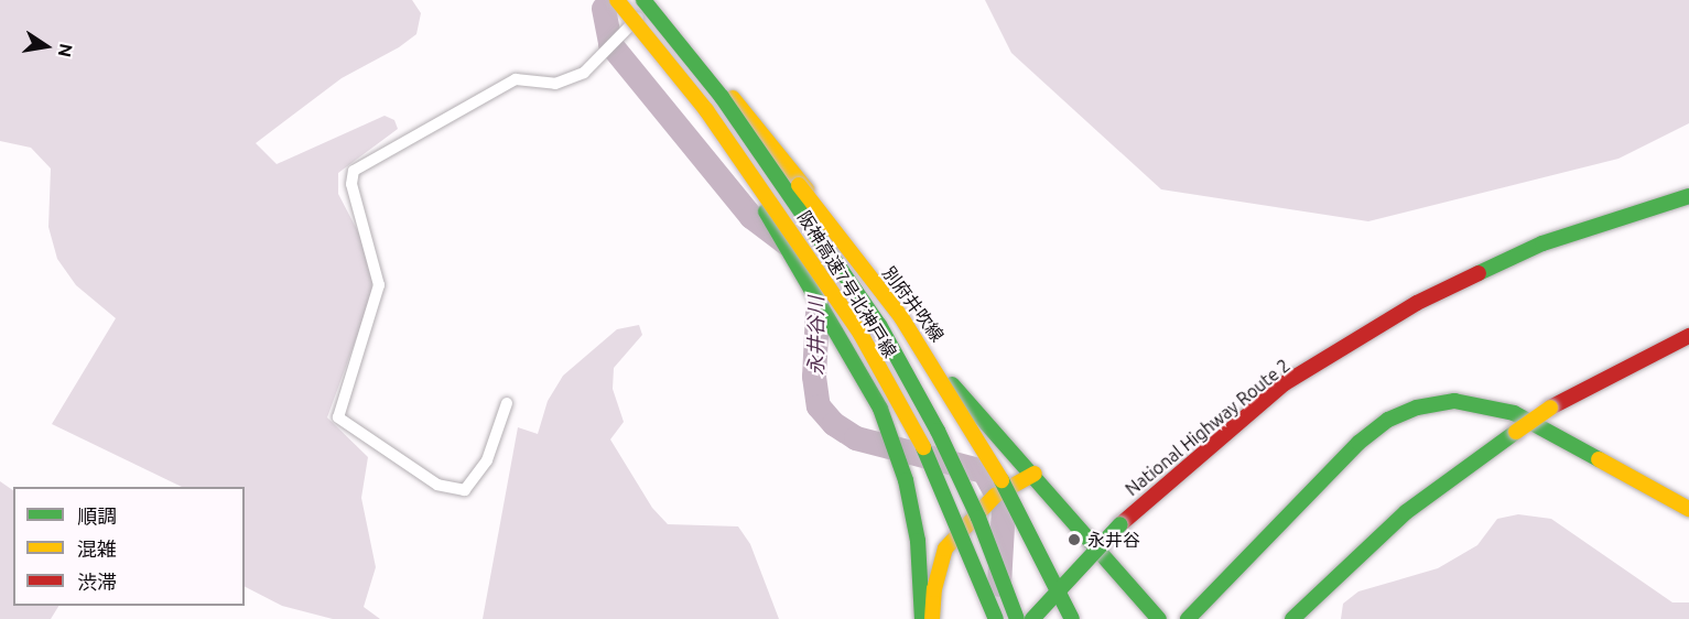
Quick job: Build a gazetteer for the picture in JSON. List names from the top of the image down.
{
  "streets": {
    "main road": ["阪神高速7号北神戸線", "別府井吹線", "National Highway Route 2"]
  },
  "crossings": [
    ["阪神高速7号北神戸線", "別府井吹線"]
  ],
  "water": ["永井谷川"],
  "places": ["永井谷"],
  "legend": ["順調", "混雑", "渋滞"],
  "north": "right"
}
